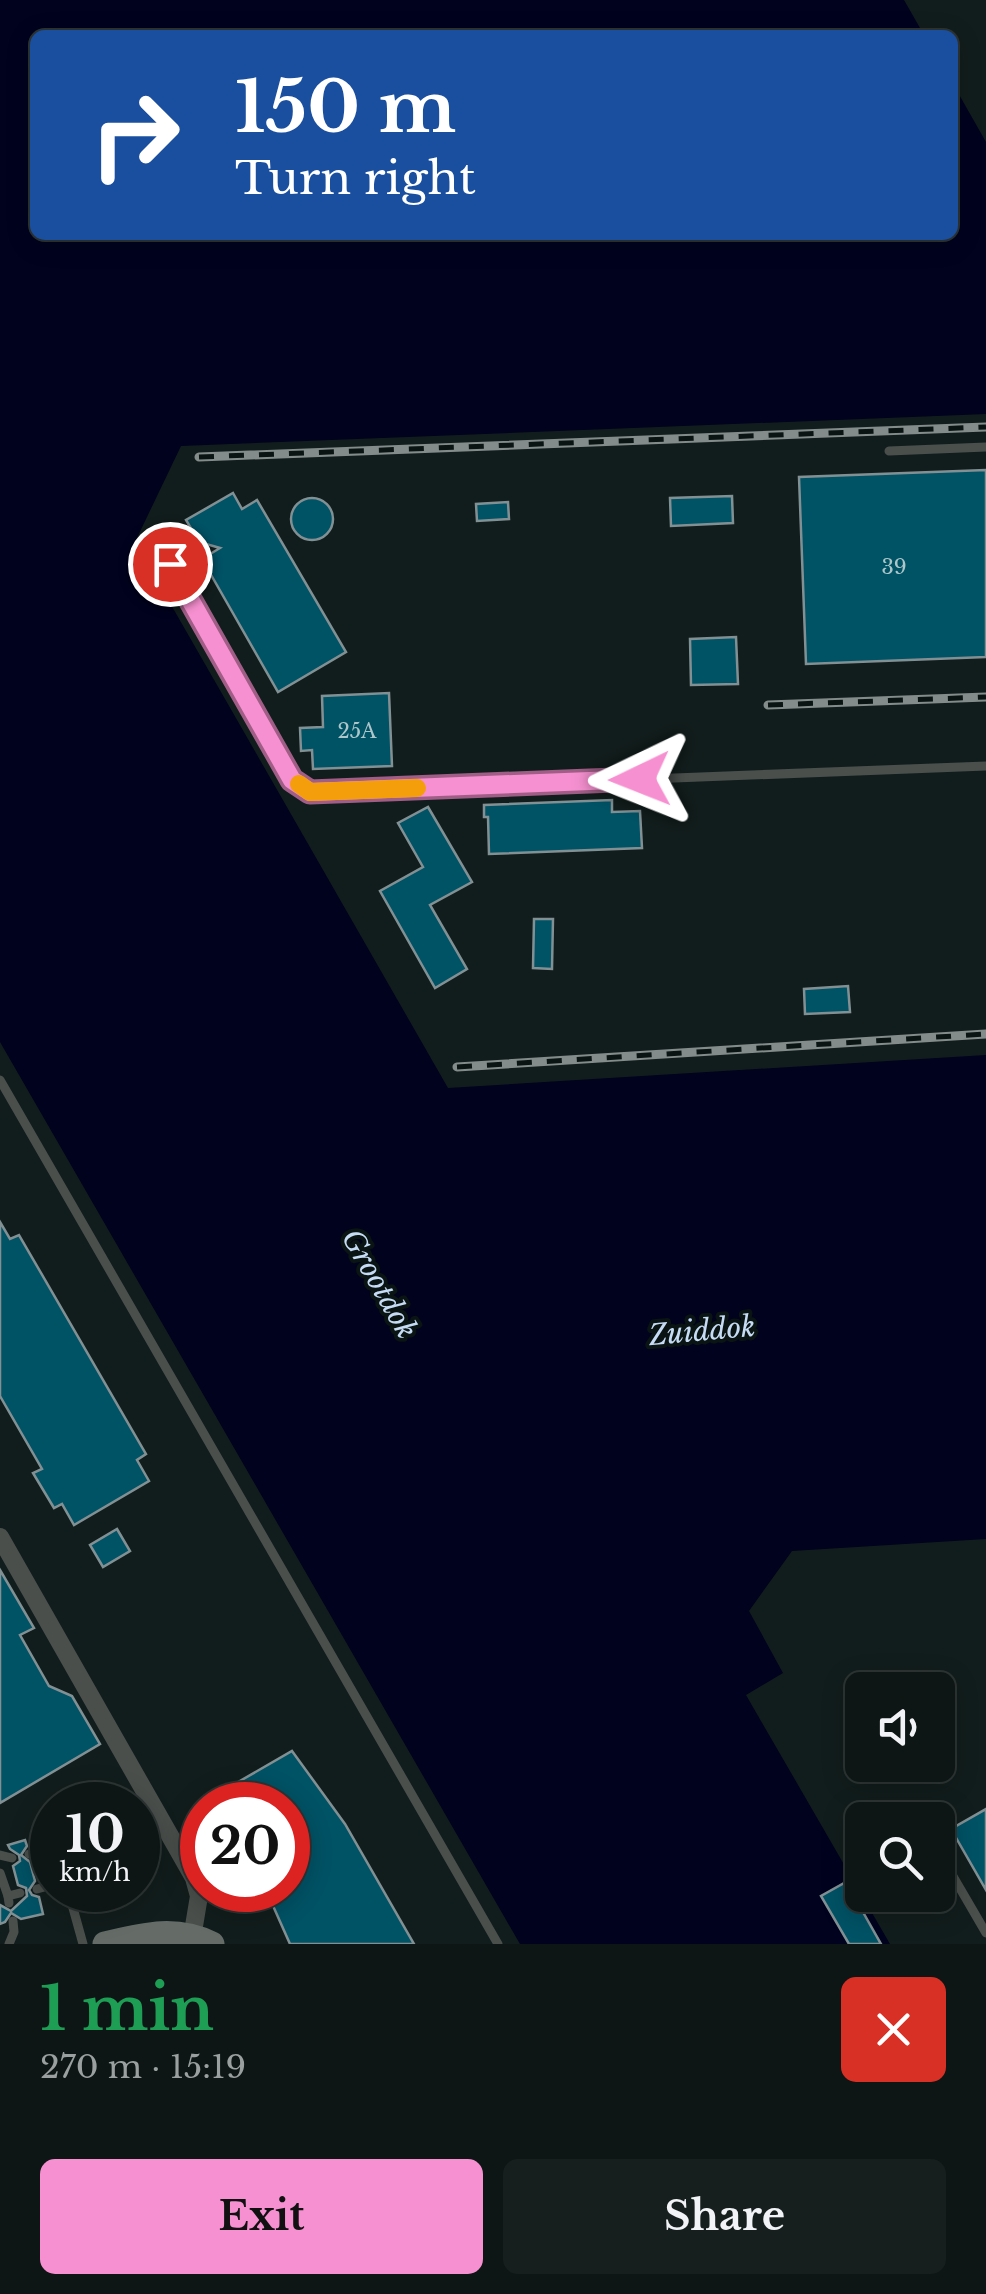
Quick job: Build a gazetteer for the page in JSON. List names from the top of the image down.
{
  "water": ["Grootdok", "Zuiddok"],
  "house_numbers": ["39", "25A"],
  "page": {
    "turn": ["150 m", "Turn right"],
    "speed": "10 km/h",
    "limit": "20",
    "heading": ["1 min", "270 m · 15:19"],
    "buttons": ["Exit", "Share"]
  }
}
